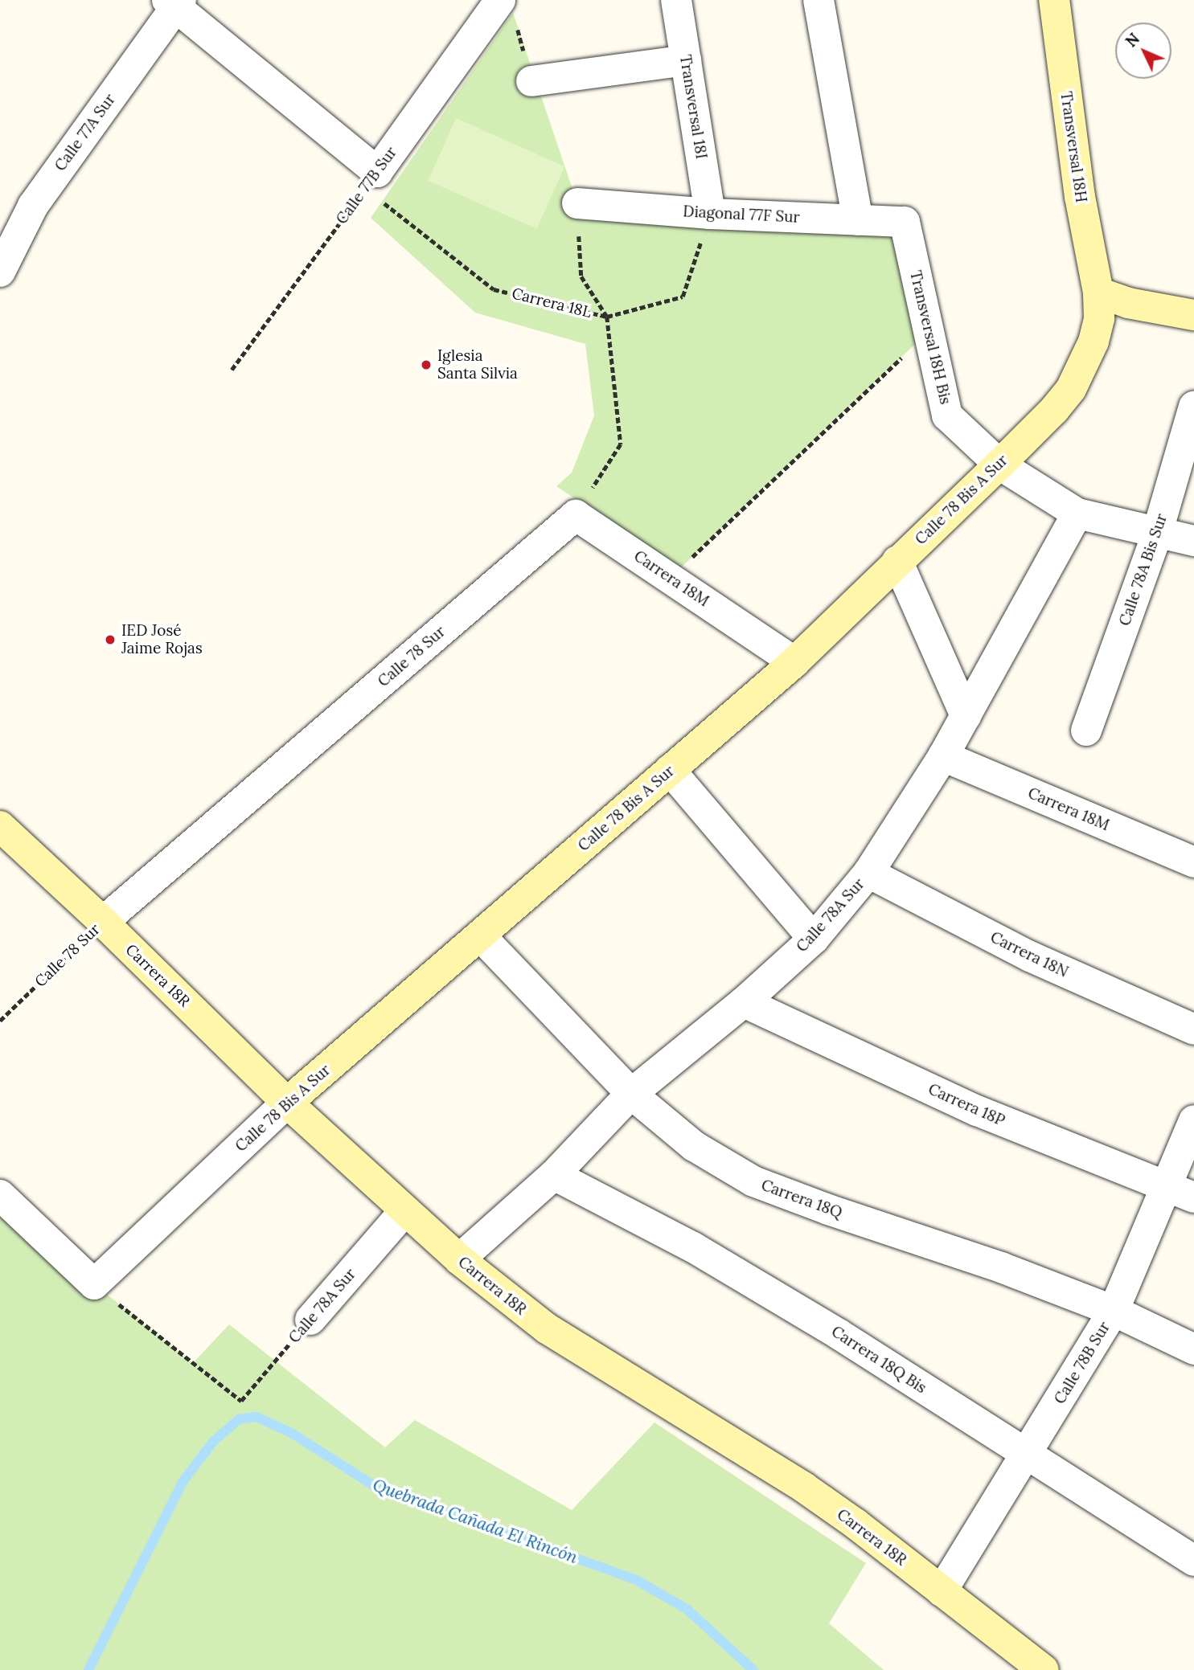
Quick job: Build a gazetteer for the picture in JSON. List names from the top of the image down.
{
  "streets": {
    "street": [
      "Transversal 18I",
      "Calle 77A Sur",
      "Transversal 18H",
      "Calle 77B Sur",
      "Diagonal 77F Sur",
      "Transversal 18H Bis",
      "Calle 78 Bis A Sur",
      "Calle 78A Bis Sur",
      "Carrera 18M",
      "Calle 78 Sur",
      "Calle 78A Sur",
      "Carrera 18N",
      "Carrera 18R",
      "Carrera 18P",
      "Carrera 18Q",
      "Carrera 18Q Bis",
      "Calle 78B Sur"
    ],
    "path": ["Carrera 18L"]
  },
  "crossings": [
    ["Transversal 18I", "Diagonal 77F Sur"],
    ["Transversal 18I", "Carrera 18L"],
    ["Transversal 18H", "Calle 78 Bis A Sur"],
    ["Calle 77B Sur", "Carrera 18L"],
    ["Diagonal 77F Sur", "Carrera 18L"],
    ["Diagonal 77F Sur", "Transversal 18H Bis"],
    ["Transversal 18H Bis", "Calle 78 Bis A Sur"],
    ["Transversal 18H Bis", "Calle 78A Bis Sur"],
    ["Transversal 18H Bis", "Calle 78A Sur"],
    ["Calle 78 Bis A Sur", "Carrera 18M"],
    ["Calle 78 Bis A Sur", "Calle 78A Sur"],
    ["Calle 78 Bis A Sur", "Carrera 18R"],
    ["Calle 78 Bis A Sur", "Carrera 18Q"],
    ["Carrera 18M", "Calle 78 Sur"],
    ["Carrera 18M", "Calle 78A Sur"],
    ["Calle 78 Sur", "Carrera 18R"],
    ["Calle 78A Sur", "Carrera 18N"],
    ["Calle 78A Sur", "Carrera 18R"],
    ["Calle 78A Sur", "Carrera 18P"],
    ["Calle 78A Sur", "Carrera 18Q"],
    ["Calle 78A Sur", "Carrera 18Q Bis"],
    ["Carrera 18R", "Calle 78B Sur"],
    ["Carrera 18P", "Calle 78B Sur"],
    ["Carrera 18Q", "Calle 78B Sur"],
    ["Carrera 18Q Bis", "Calle 78B Sur"]
  ],
  "water": ["Quebrada Cañada El Rincón"],
  "places": ["Iglesia Santa Silvia", "IED José Jaime Rojas"],
  "north": "top left"
}
